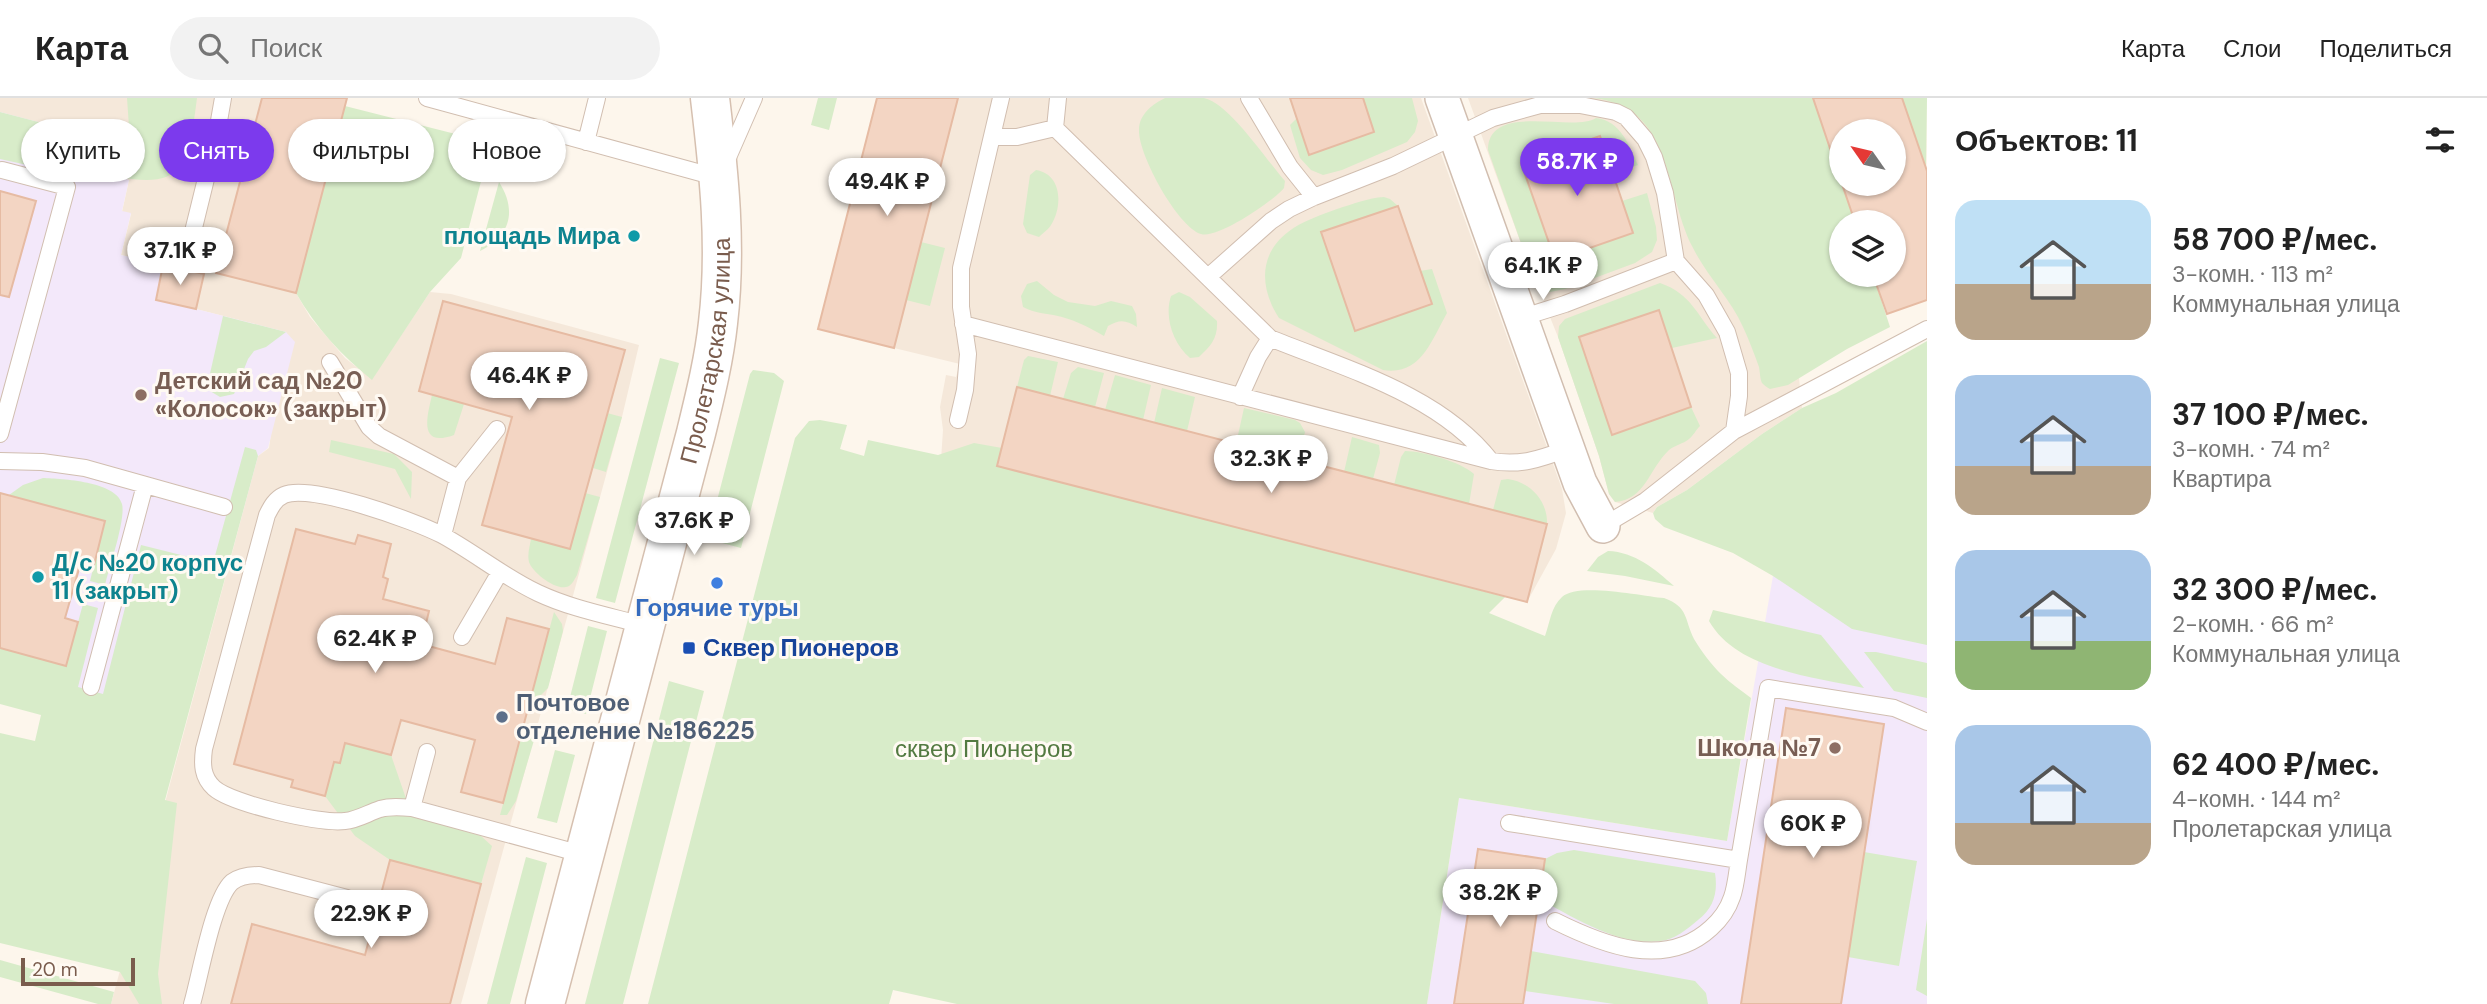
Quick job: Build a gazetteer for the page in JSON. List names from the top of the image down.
{
  "streets": {
    "street": ["Пролетарская улица"]
  },
  "parks": ["сквер Пионеров"],
  "places": {
    "other": [
      "площадь Мира",
      "Детский сад №20 «Колосок» (закрыт)",
      "Д/с №20 корпус 11 (закрыт)",
      "Горячие туры",
      "Почтовое отделение №186225",
      "Школа №7"
    ],
    "transit": ["Сквер Пионеров"]
  },
  "scale_bar": "20 m",
  "north": "top left",
  "page": {
    "header": "Карта",
    "search": "Поиск",
    "nav": ["Карта", "Слои", "Поделиться"],
    "heading": "Объектов: 11",
    "chip": [
      "Купить",
      "Снять",
      "Фильтры",
      "Новое"
    ],
    "price": [
      "58.7K ₽",
      "49.4K ₽",
      "37.1K ₽",
      "64.1K ₽",
      "46.4K ₽",
      "32.3K ₽",
      "37.6K ₽",
      "62.4K ₽",
      "60K ₽",
      "38.2K ₽",
      "22.9K ₽"
    ],
    "list": [
      {
        "name": "58 700 ₽/мес.",
        "note": "3-комн. · 113 m² · Коммунальная улица"
      },
      {
        "name": "37 100 ₽/мес.",
        "note": "3-комн. · 74 m² · Квартира"
      },
      {
        "name": "32 300 ₽/мес.",
        "note": "2-комн. · 66 m² · Коммунальная улица"
      },
      {
        "name": "62 400 ₽/мес.",
        "note": "4-комн. · 144 m² · Пролетарская улица"
      }
    ],
    "scale": "20 m"
  }
}
